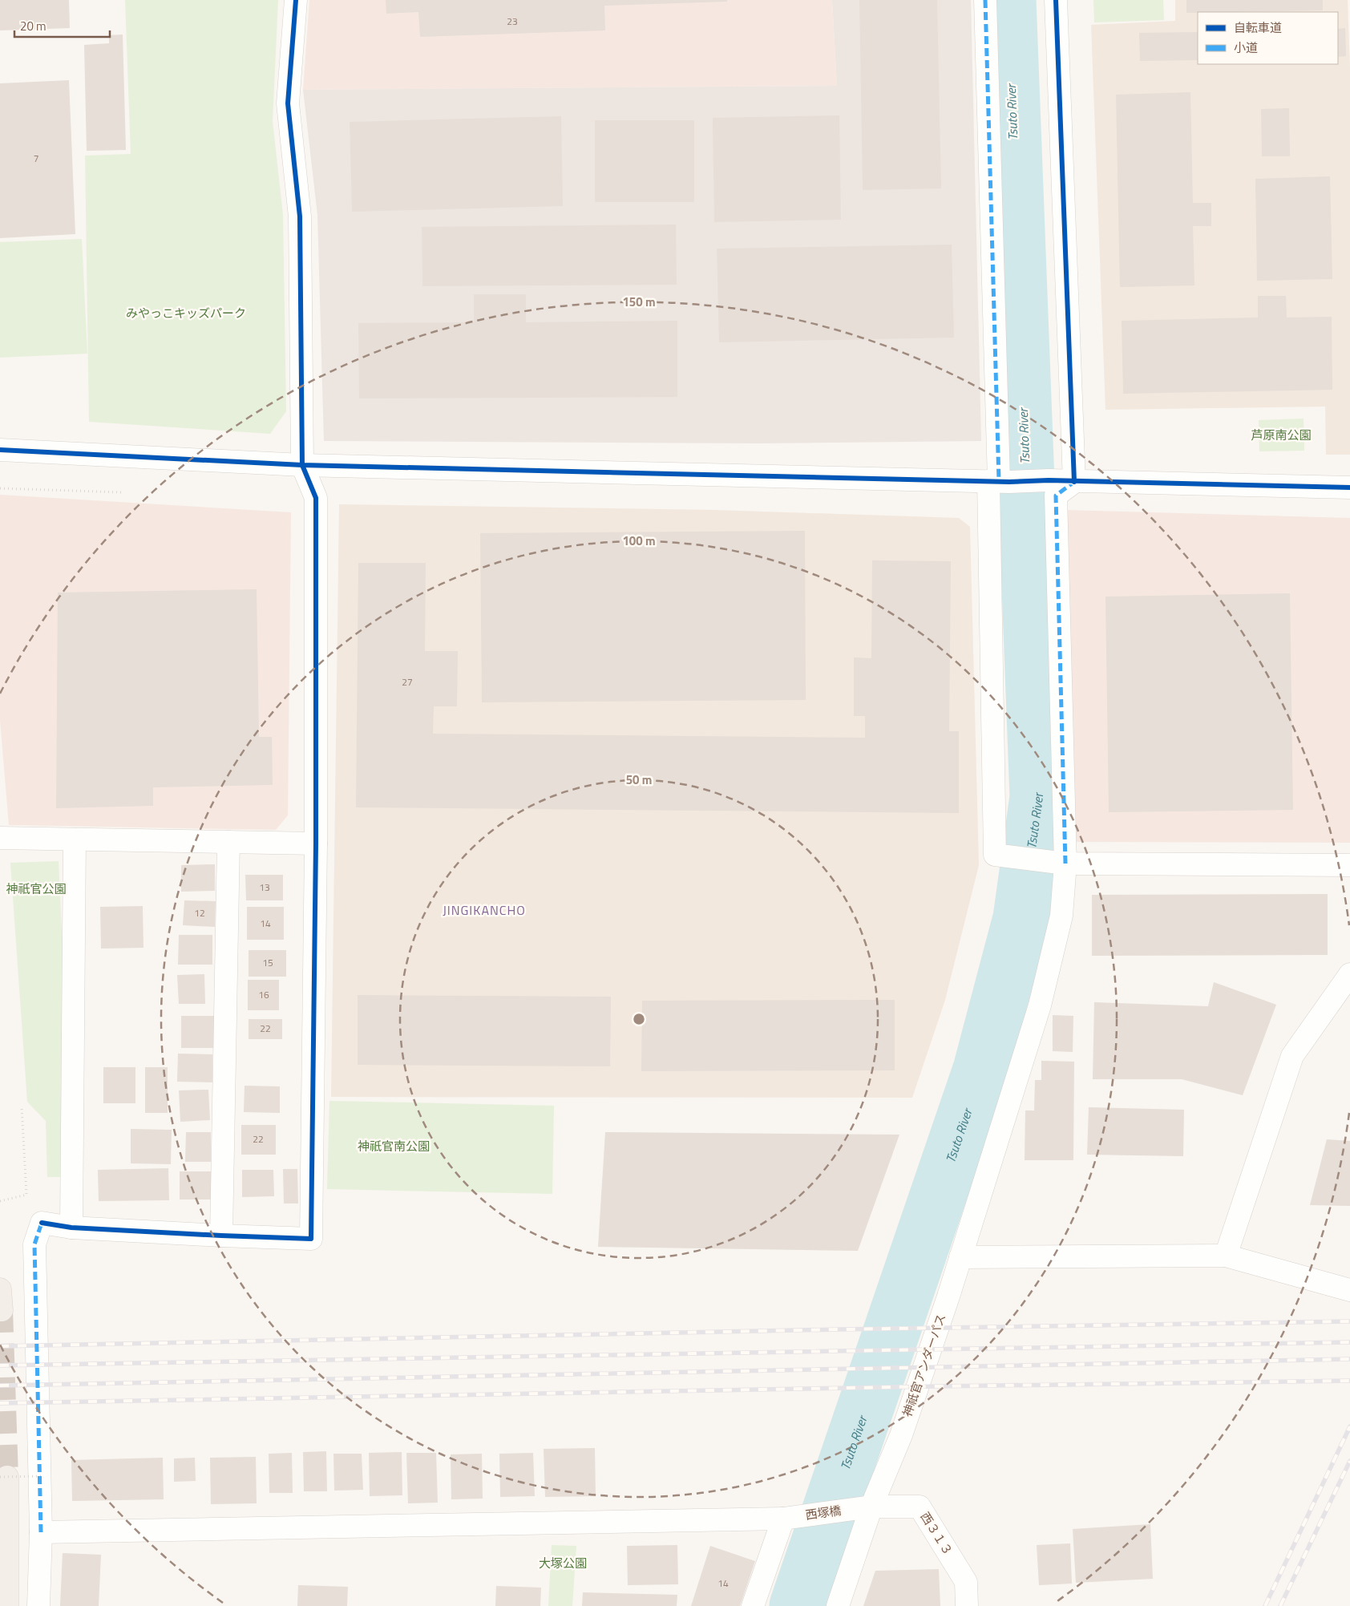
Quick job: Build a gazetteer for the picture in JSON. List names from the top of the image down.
{
  "streets": {
    "street": ["神祇官アンダーパス", "西塚橋", "西３１３"]
  },
  "crossings": [
    ["神祇官アンダーパス", "西塚橋"],
    ["神祇官アンダーパス", "西３１３"],
    ["西塚橋", "西３１３"]
  ],
  "districts": ["JINGIKANCHO"],
  "water": ["Tsuto River"],
  "parks": [
    "みやっこキッズパーク",
    "芦原南公園",
    "神祇官公園",
    "神祇官南公園",
    "大塚公園"
  ],
  "house_numbers": [
    "23",
    "7",
    "27",
    "13",
    "12",
    "14",
    "15",
    "16",
    "22",
    "22",
    "14"
  ],
  "legend": ["自転車道", "小道"],
  "scale_bar": "20 m",
  "rings": ["150 m", "100 m", "50 m"]
}
